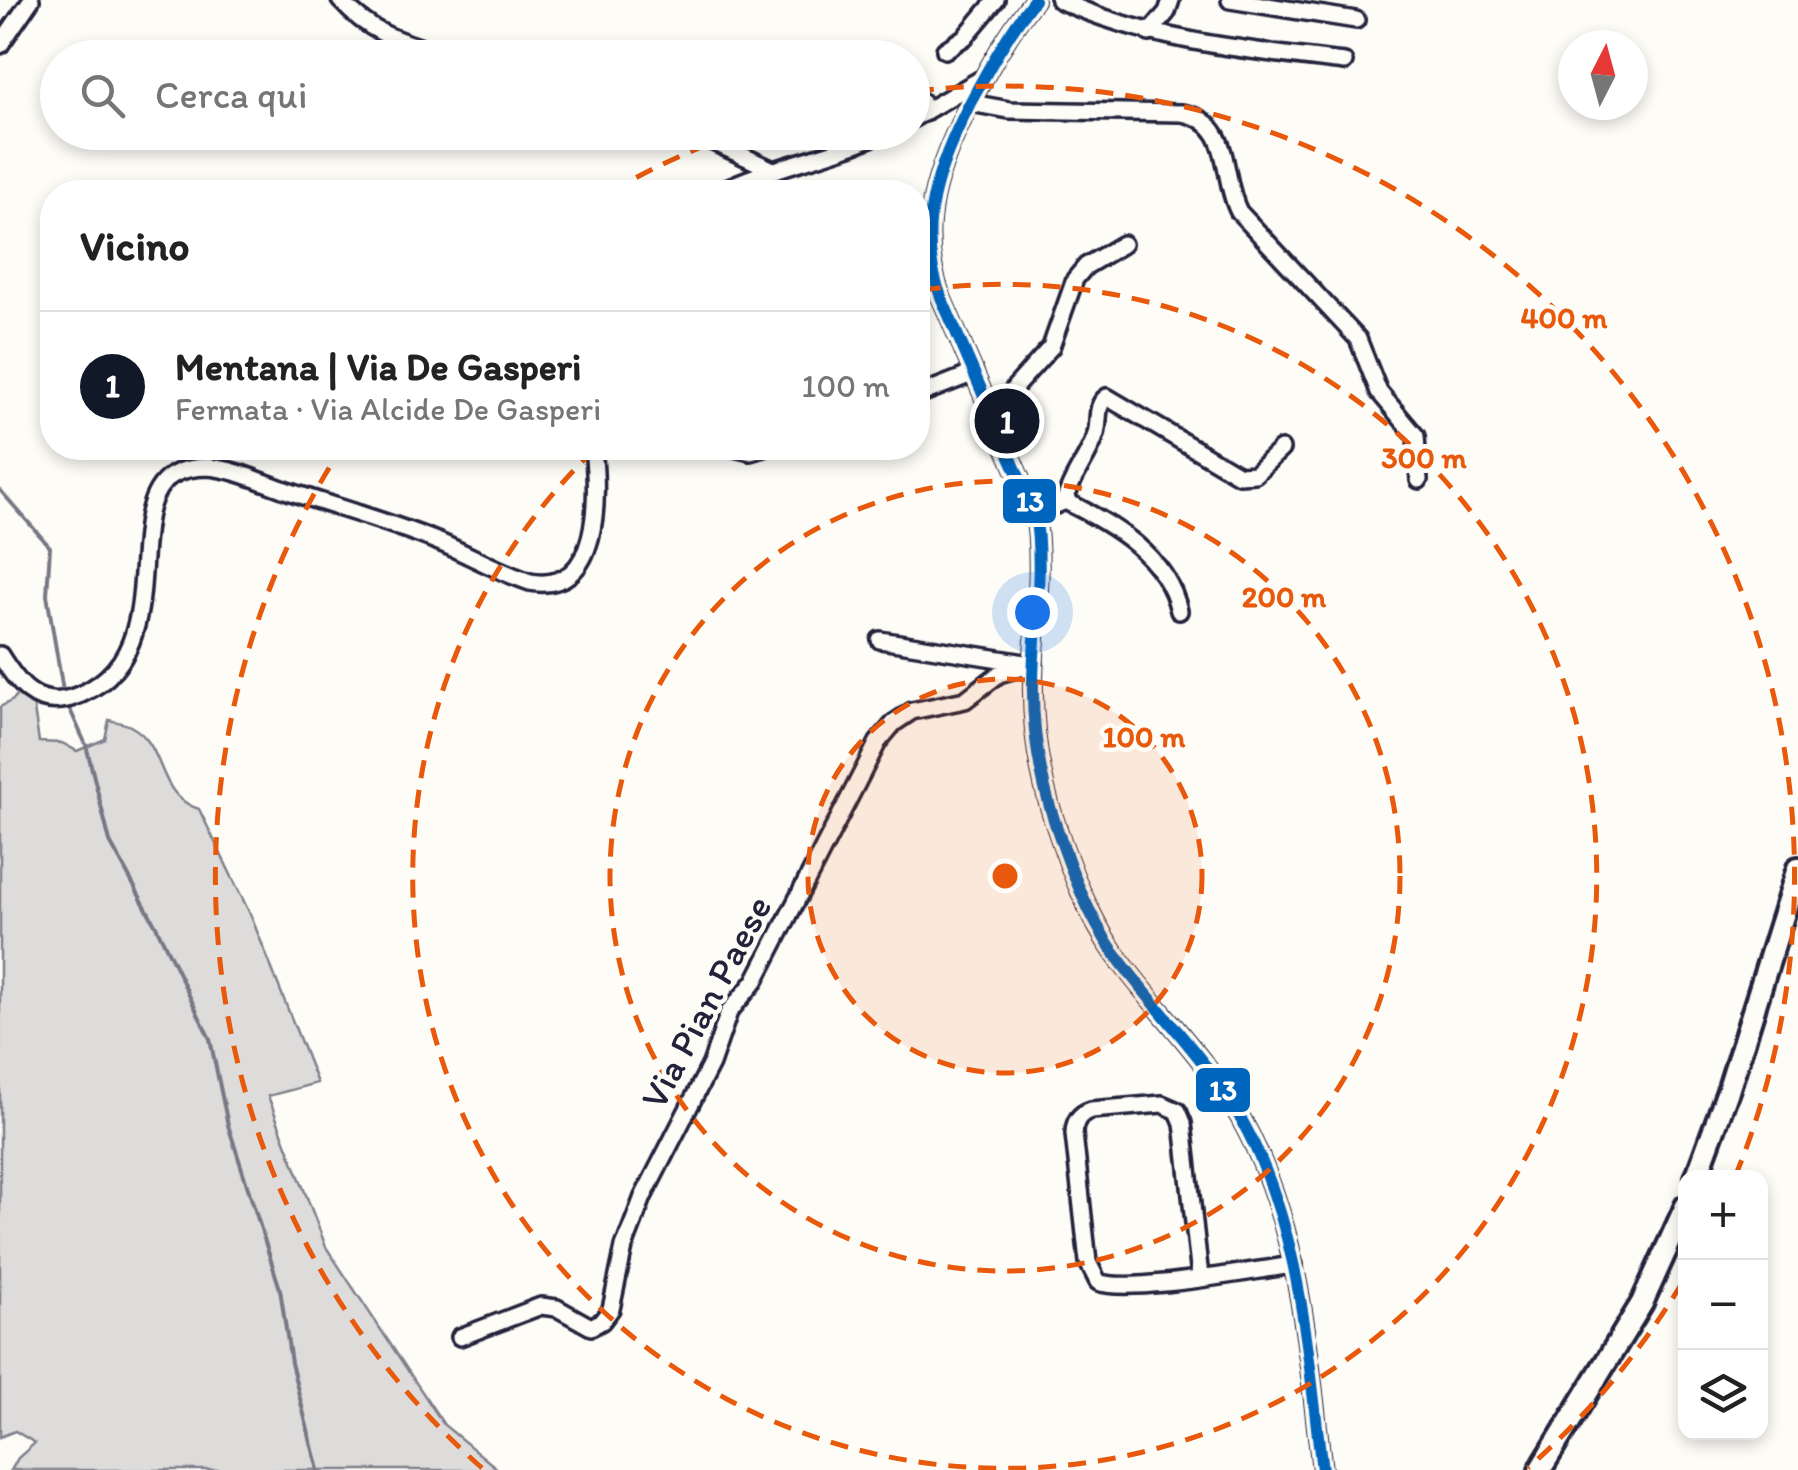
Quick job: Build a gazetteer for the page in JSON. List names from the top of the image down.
{
  "streets": {
    "street": ["Via Pian Paese"]
  },
  "lines": ["transit line 13"],
  "north": "top",
  "page": {
    "search": "Cerca qui",
    "heading": "Vicino",
    "list": [
      {
        "mark": "1",
        "name": "Mentana | Via De Gasperi",
        "note": "Fermata · Via Alcide De Gasperi",
        "value": "100 m"
      }
    ],
    "pins": "1",
    "map_buttons": ["+", "−"]
  },
  "rings": [
    "400 m",
    "300 m",
    "200 m",
    "100 m"
  ]
}
